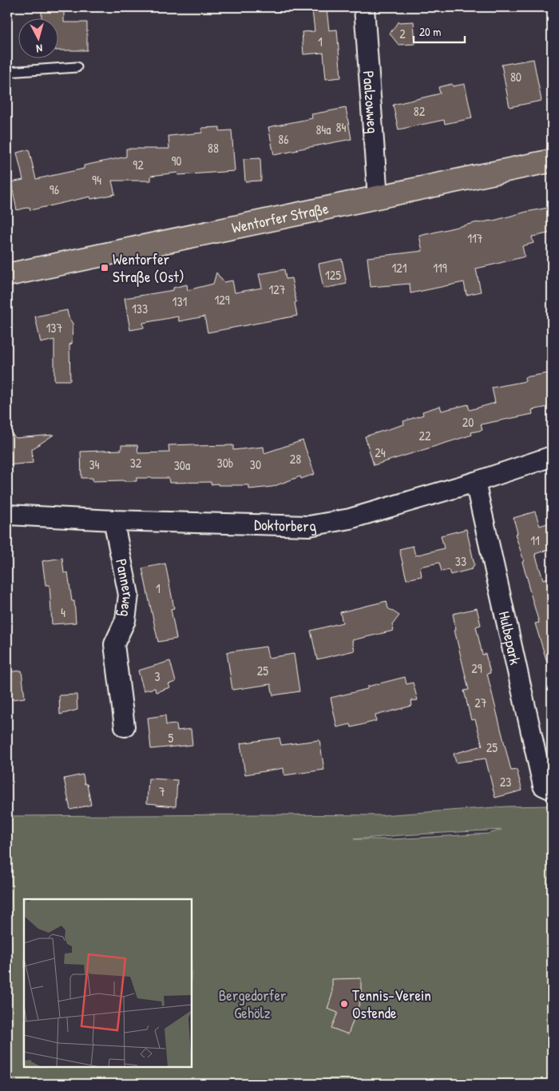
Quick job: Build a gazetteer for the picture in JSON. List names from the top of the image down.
{
  "streets": {
    "main road": ["Wentorfer Straße"],
    "street": [
      "Paalzowweg",
      "Doktorberg",
      "Pannerweg",
      "Hulbepark"
    ]
  },
  "crossings": [
    ["Paalzowweg", "Wentorfer Straße"],
    ["Doktorberg", "Pannerweg"],
    ["Doktorberg", "Hulbepark"]
  ],
  "parks": ["Bergedorfer Gehölz"],
  "places": {
    "transit": ["Wentorfer Straße (Ost)"],
    "other": ["Tennis-Verein Ostende"]
  },
  "house_numbers": [
    "2",
    "1",
    "80",
    "82",
    "84",
    "84a",
    "86",
    "88",
    "90",
    "92",
    "94",
    "96",
    "117",
    "121",
    "119",
    "125",
    "127",
    "129",
    "131",
    "133",
    "137",
    "20",
    "22",
    "24",
    "28",
    "32",
    "30b",
    "34",
    "30",
    "30a",
    "11",
    "33",
    "1",
    "4",
    "29",
    "25",
    "3",
    "27",
    "5",
    "25",
    "23",
    "7"
  ],
  "scale_bar": "20 m",
  "north": "bottom"
}
